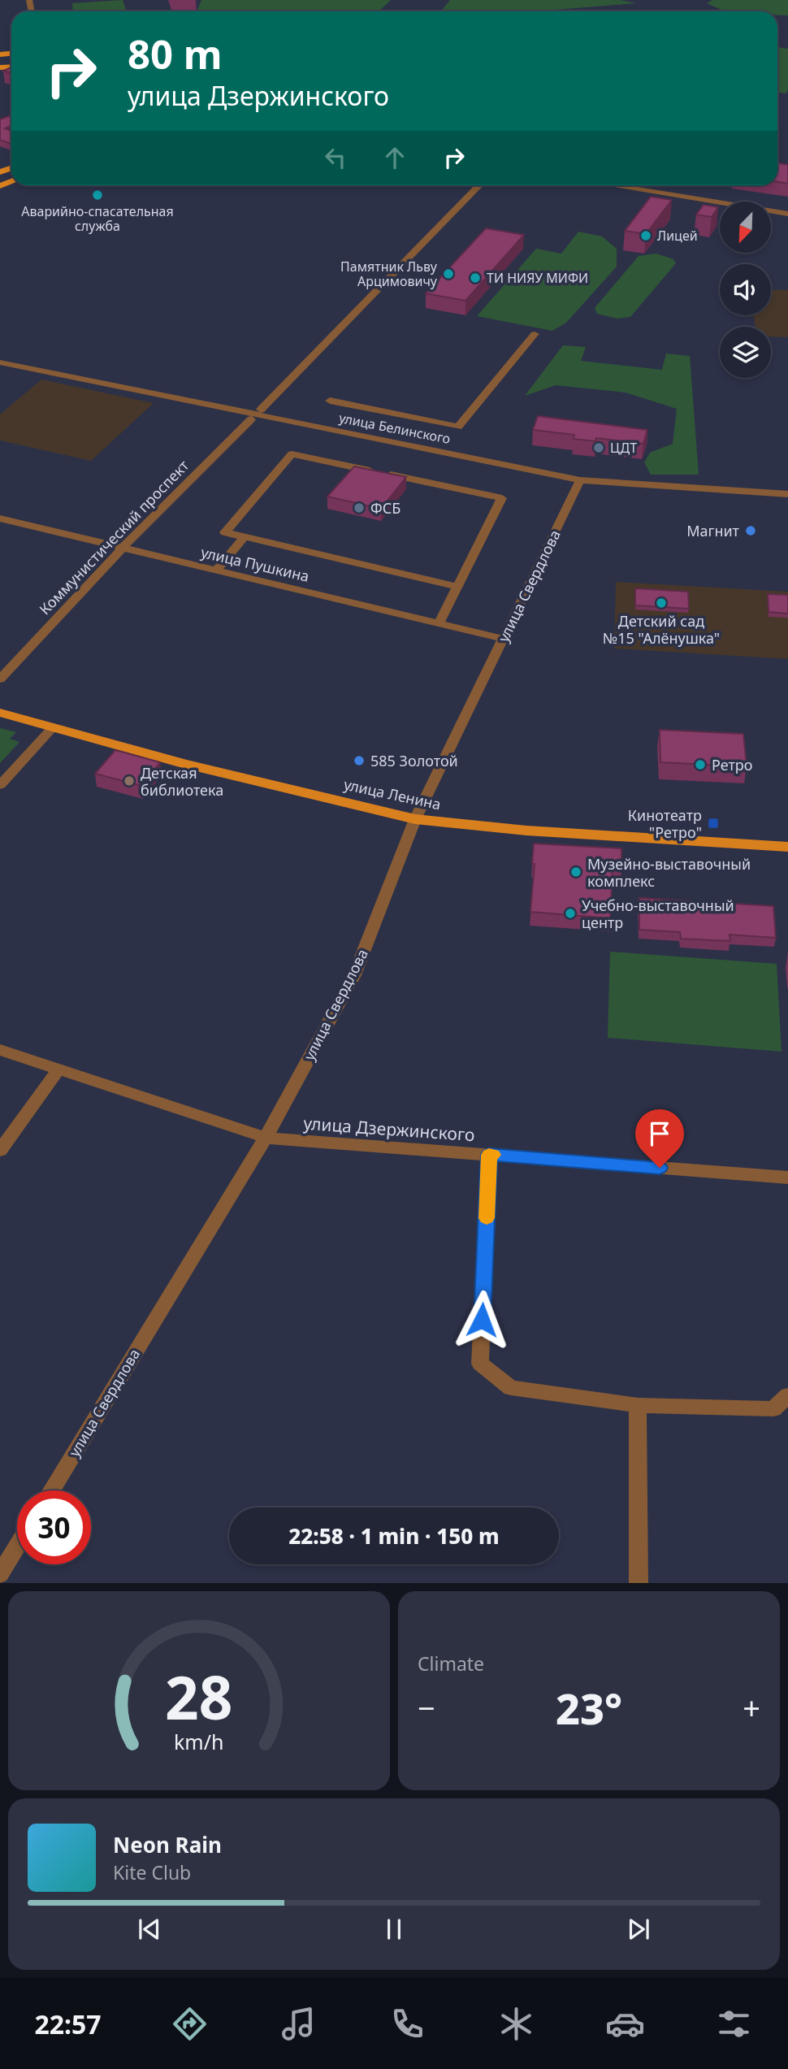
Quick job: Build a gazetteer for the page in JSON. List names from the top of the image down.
{
  "streets": {
    "main road": ["улица Ленина"],
    "street": [
      "улица Белинского",
      "Коммунистический проспект",
      "улица Пушкина",
      "улица Свердлова",
      "улица Дзержинского"
    ]
  },
  "crossings": [
    ["улица Белинского", "улица Свердлова"],
    ["Коммунистический проспект", "улица Пушкина"],
    ["улица Пушкина", "улица Свердлова"],
    ["улица Свердлова", "улица Ленина"],
    ["улица Свердлова", "улица Дзержинского"]
  ],
  "places": {
    "other": [
      "Аварийно-спасательная служба",
      "Лицей",
      "Памятник Льву Арцимовичу",
      "ТИ НИЯУ МИФИ",
      "ЦДТ",
      "ФСБ",
      "Магнит",
      "Детский сад №15 \"Алёнушка\"",
      "585 Золотой",
      "Ретро",
      "Детская библиотека",
      "Музейно-выставочный комплекс",
      "Учебно-выставочный центр"
    ],
    "transit": ["Кинотеатр \"Ретро\""]
  },
  "north": "bottom left",
  "page": {
    "turn": ["80 m", "улица Дзержинского"],
    "limit": "30",
    "trip": "22:58 · 1 min · 150 m",
    "tile": "Climate",
    "heat": ["−", "23°", "+"],
    "song": ["Neon Rain", "Kite Club"],
    "tabs": "22:57",
    "gauge": ["28", "km/h"]
  }
}
